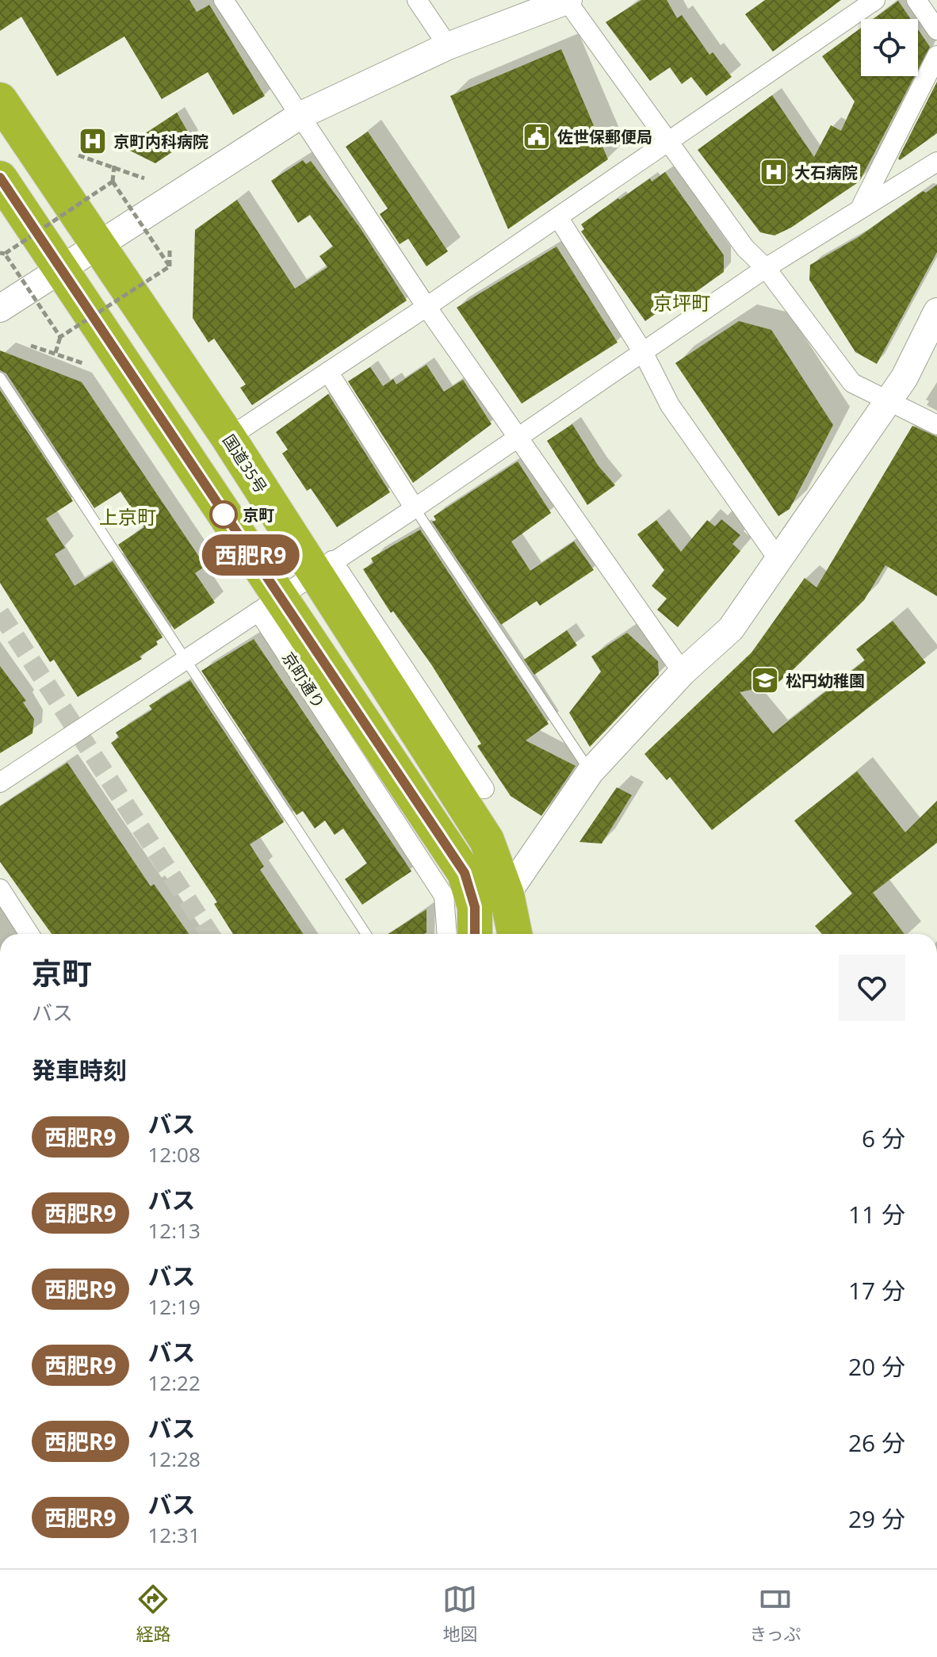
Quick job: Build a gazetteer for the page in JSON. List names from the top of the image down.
{
  "streets": {
    "highway": ["国道35号"]
  },
  "districts": ["京坪町", "上京町"],
  "places": {
    "public building": ["佐世保郵便局"],
    "hospital": ["京町内科病院", "大石病院"],
    "other": ["京町"],
    "school or university": ["松円幼稚園"]
  },
  "lines": ["bus line 西肥R9"],
  "page": {
    "on_map": "西肥R9",
    "heading": [
      ["京町", "バス"],
      "発車時刻"
    ],
    "list": [
      {
        "mark": "西肥R9",
        "name": "バス",
        "note": "12:08",
        "value": "6 分"
      },
      {
        "mark": "西肥R9",
        "name": "バス",
        "note": "12:13",
        "value": "11 分"
      },
      {
        "mark": "西肥R9",
        "name": "バス",
        "note": "12:19",
        "value": "17 分"
      },
      {
        "mark": "西肥R9",
        "name": "バス",
        "note": "12:22",
        "value": "20 分"
      },
      {
        "mark": "西肥R9",
        "name": "バス",
        "note": "12:28",
        "value": "26 分"
      },
      {
        "mark": "西肥R9",
        "name": "バス",
        "note": "12:31",
        "value": "29 分"
      }
    ],
    "tabs": ["経路", "地図", "きっぷ"]
  }
}
